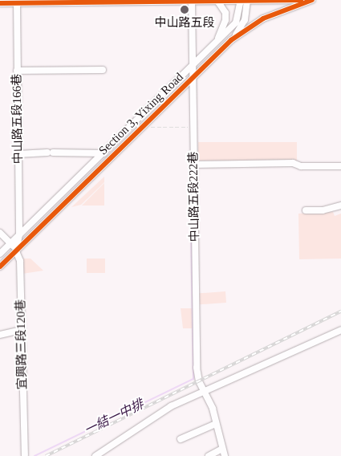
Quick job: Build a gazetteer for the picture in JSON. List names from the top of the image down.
{
  "streets": {
    "street": [
      "Section 3, Yixing Road",
      "中山路五段166巷",
      "中山路五段222巷",
      "宜興路三段120巷"
    ]
  },
  "crossings": [
    ["Section 3, Yixing Road", "中山路五段166巷"],
    ["Section 3, Yixing Road", "中山路五段222巷"],
    ["Section 3, Yixing Road", "宜興路三段120巷"],
    ["中山路五段166巷", "宜興路三段120巷"]
  ],
  "water": ["一結一中排"],
  "places": ["中山路五段"]
}
